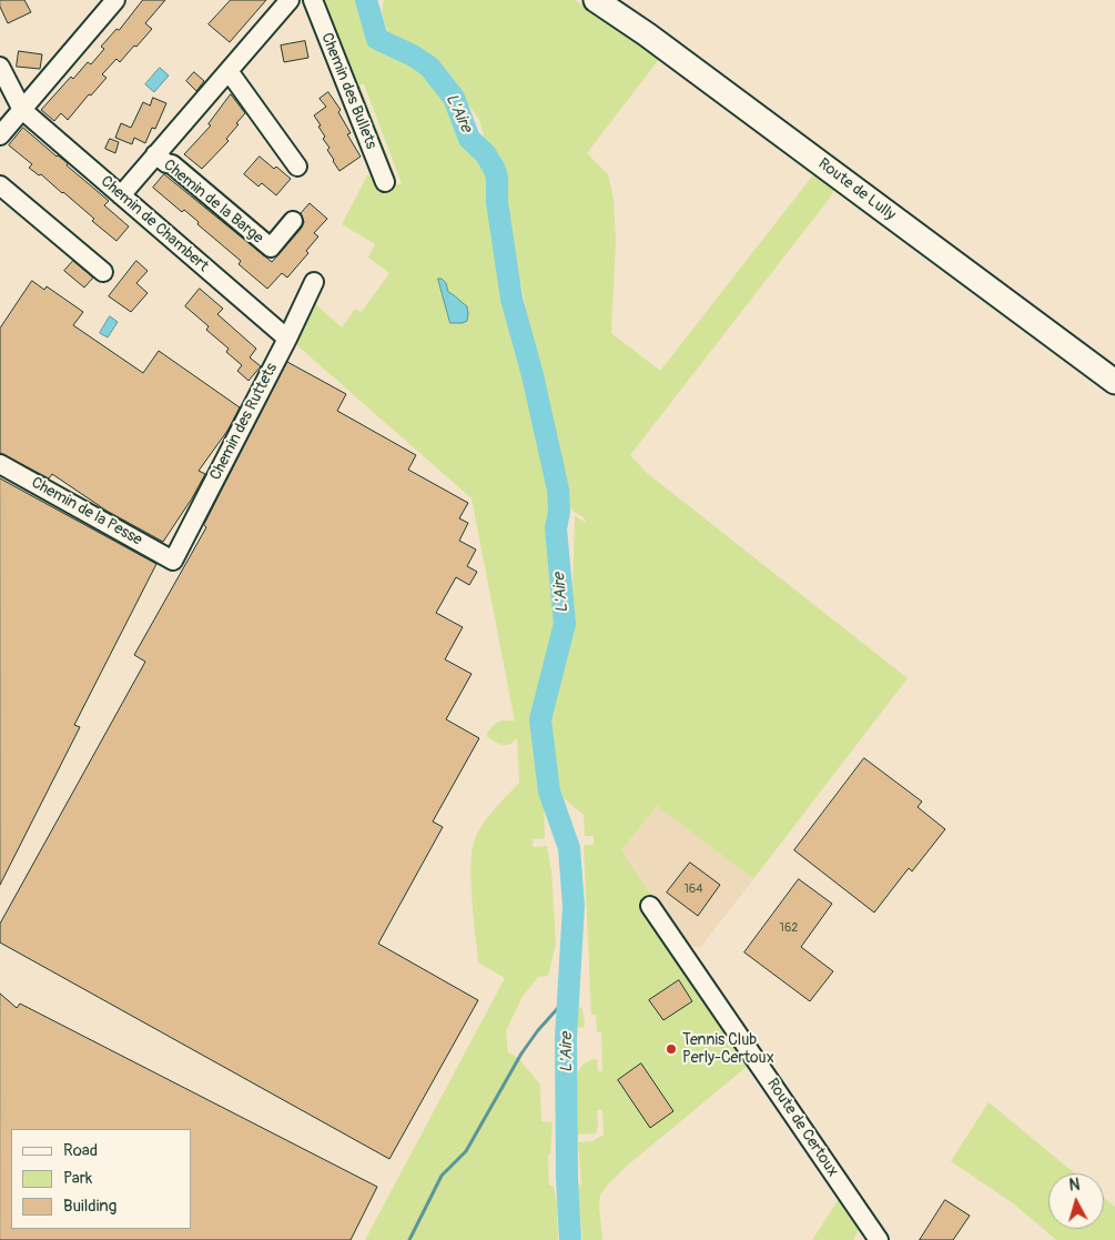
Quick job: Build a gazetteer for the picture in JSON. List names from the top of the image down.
{
  "streets": {
    "main road": ["Route de Lully"],
    "street": [
      "Chemin des Bullets",
      "Chemin de la Barge",
      "Chemin de Chambert",
      "Chemin des Ruttets",
      "Chemin de la Pesse",
      "Route de Certoux"
    ]
  },
  "crossings": [
    ["Chemin de la Barge", "Chemin de Chambert"],
    ["Chemin de Chambert", "Chemin des Ruttets"],
    ["Chemin des Ruttets", "Chemin de la Pesse"]
  ],
  "water": ["L'Aire"],
  "places": ["Tennis Club Perly-Certoux"],
  "house_numbers": ["164", "162"],
  "legend": ["Road", "Park", "Building"],
  "north": "top"
}
